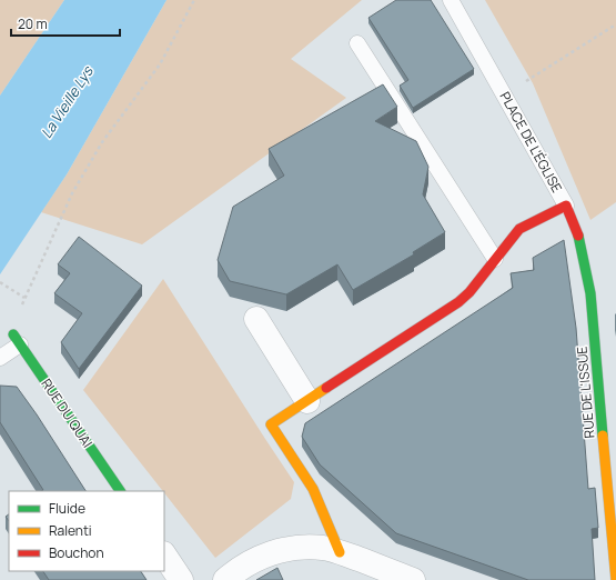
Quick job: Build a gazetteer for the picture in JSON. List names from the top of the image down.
{
  "streets": {
    "street": ["PLACE DE L'ÉGLISE", "RUE DE L'ISSUE", "RUE DU QUAI"]
  },
  "crossings": [
    ["PLACE DE L'ÉGLISE", "RUE DE L'ISSUE"]
  ],
  "water": ["La Vieille Lys"],
  "legend": ["Fluide", "Ralenti", "Bouchon"],
  "scale_bar": "20 m"
}
